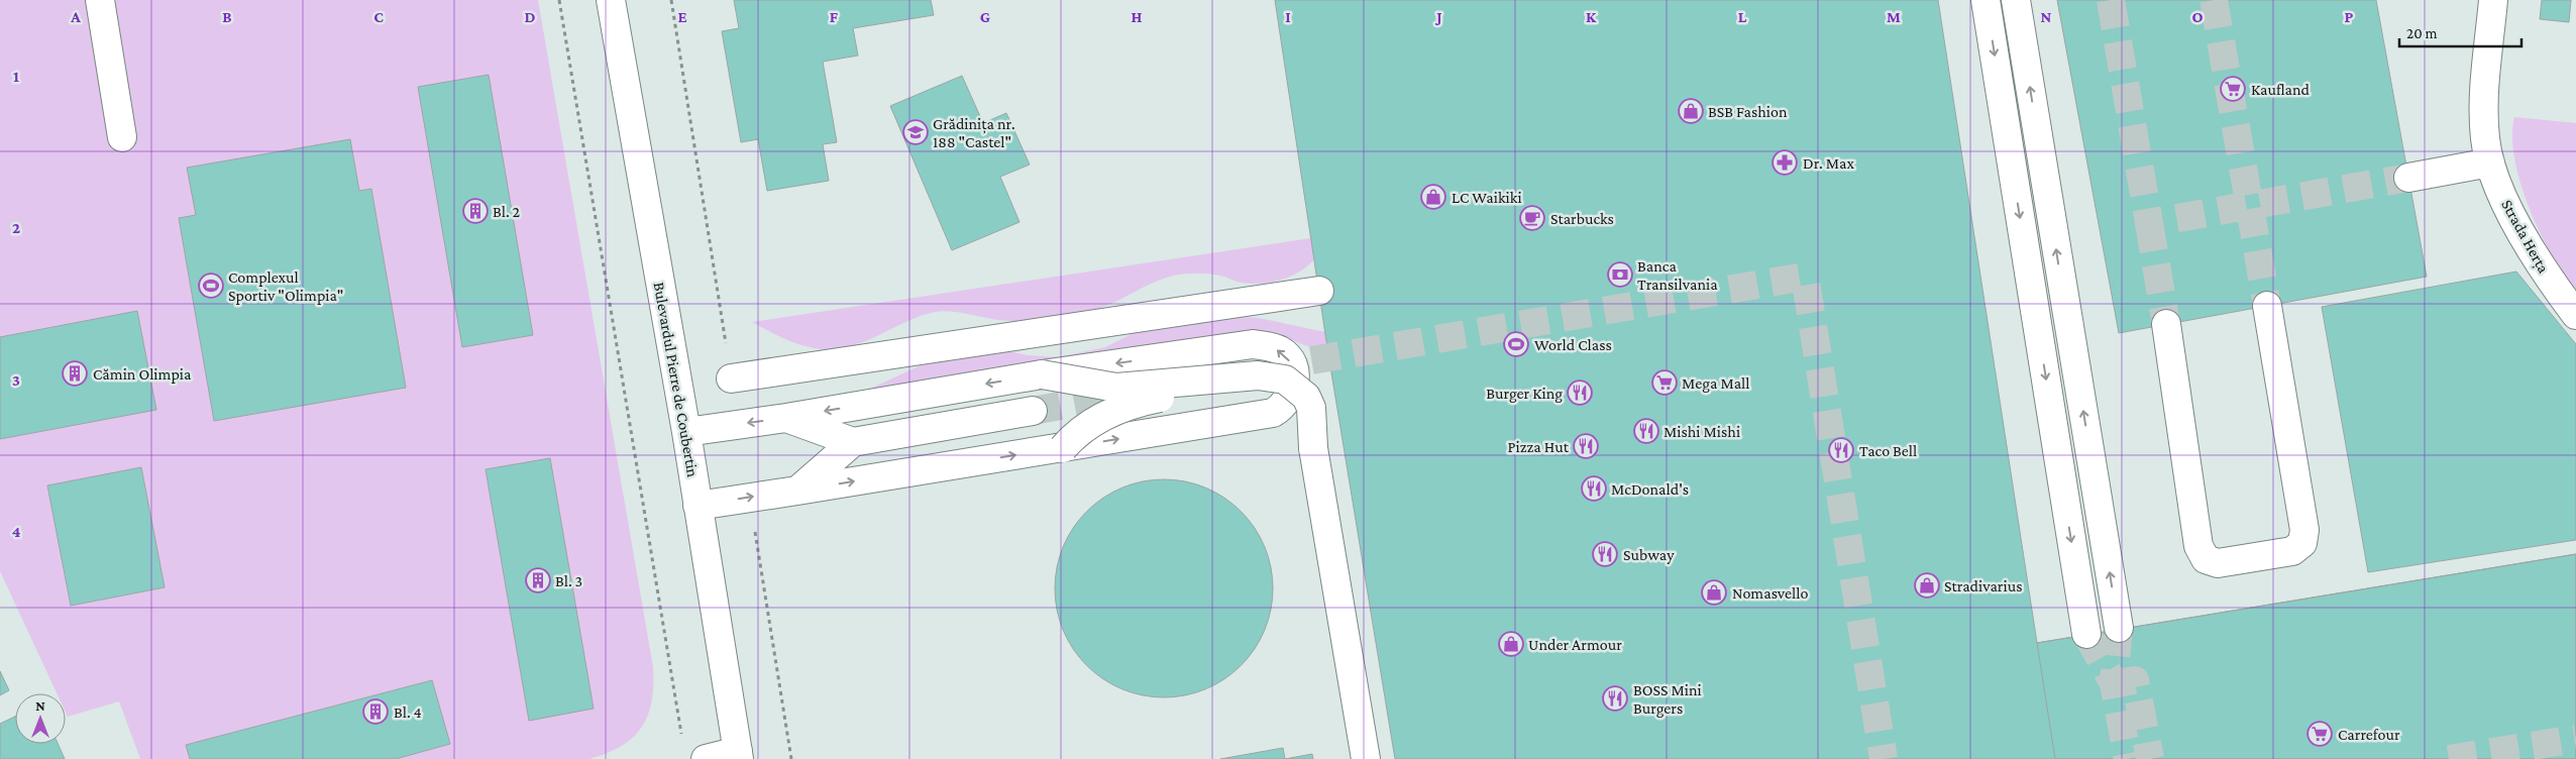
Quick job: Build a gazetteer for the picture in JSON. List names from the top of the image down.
{
  "streets": {
    "street": ["Strada Herța", "Bulevardul Pierre de Coubertin"]
  },
  "places": {
    "supermarket": ["Kaufland", "Mega Mall", "Carrefour"],
    "shop": [
      "BSB Fashion",
      "LC Waikiki",
      "Stradivarius",
      "Nomasvello",
      "Under Armour"
    ],
    "school or university": ["Grădinița nr. 188 \"Castel\""],
    "pharmacy": ["Dr. Max"],
    "building": [
      "Bl. 2",
      "Cămin Olimpia",
      "Bl. 3",
      "Bl. 4"
    ],
    "cafe": ["Starbucks"],
    "bank": ["Banca Transilvania"],
    "sports": ["Complexul Sportiv \"Olimpia\"", "World Class"],
    "restaurant": [
      "Burger King",
      "Mishi Mishi",
      "Pizza Hut",
      "Taco Bell",
      "McDonald's",
      "Subway",
      "BOSS Mini Burgers"
    ]
  },
  "scale_bar": "20 m",
  "north": "top",
  "grid": {
    "columns": [
      "A",
      "B",
      "C",
      "D",
      "E",
      "F",
      "G",
      "H",
      "I",
      "J",
      "K",
      "L",
      "M",
      "N",
      "O",
      "P"
    ],
    "rows": [
      "1",
      "2",
      "3",
      "4"
    ]
  }
}
